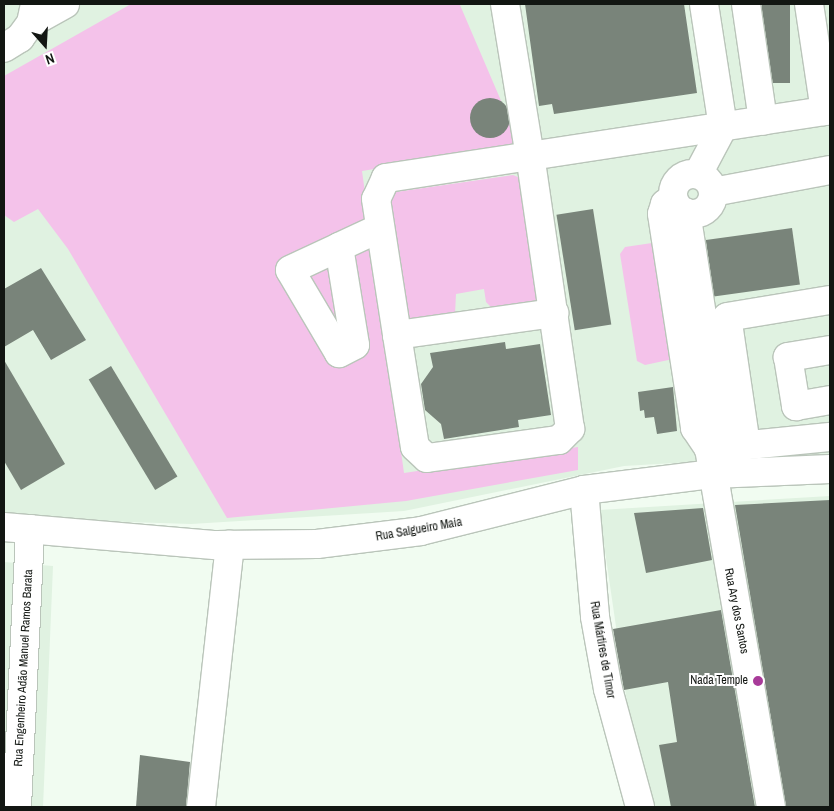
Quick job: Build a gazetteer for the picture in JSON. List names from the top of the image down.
{
  "streets": {
    "street": [
      "Rua Salgueiro Maia",
      "Rua Ary dos Santos",
      "Rua Mártires de Timor",
      "Rua Engenheiro Adão Manuel Ramos Barata"
    ]
  },
  "crossings": [
    ["Rua Salgueiro Maia", "Rua Ary dos Santos"],
    ["Rua Salgueiro Maia", "Rua Mártires de Timor"],
    ["Rua Salgueiro Maia", "Rua Engenheiro Adão Manuel Ramos Barata"]
  ],
  "places": ["Nada Temple"],
  "north": "bottom"
}
